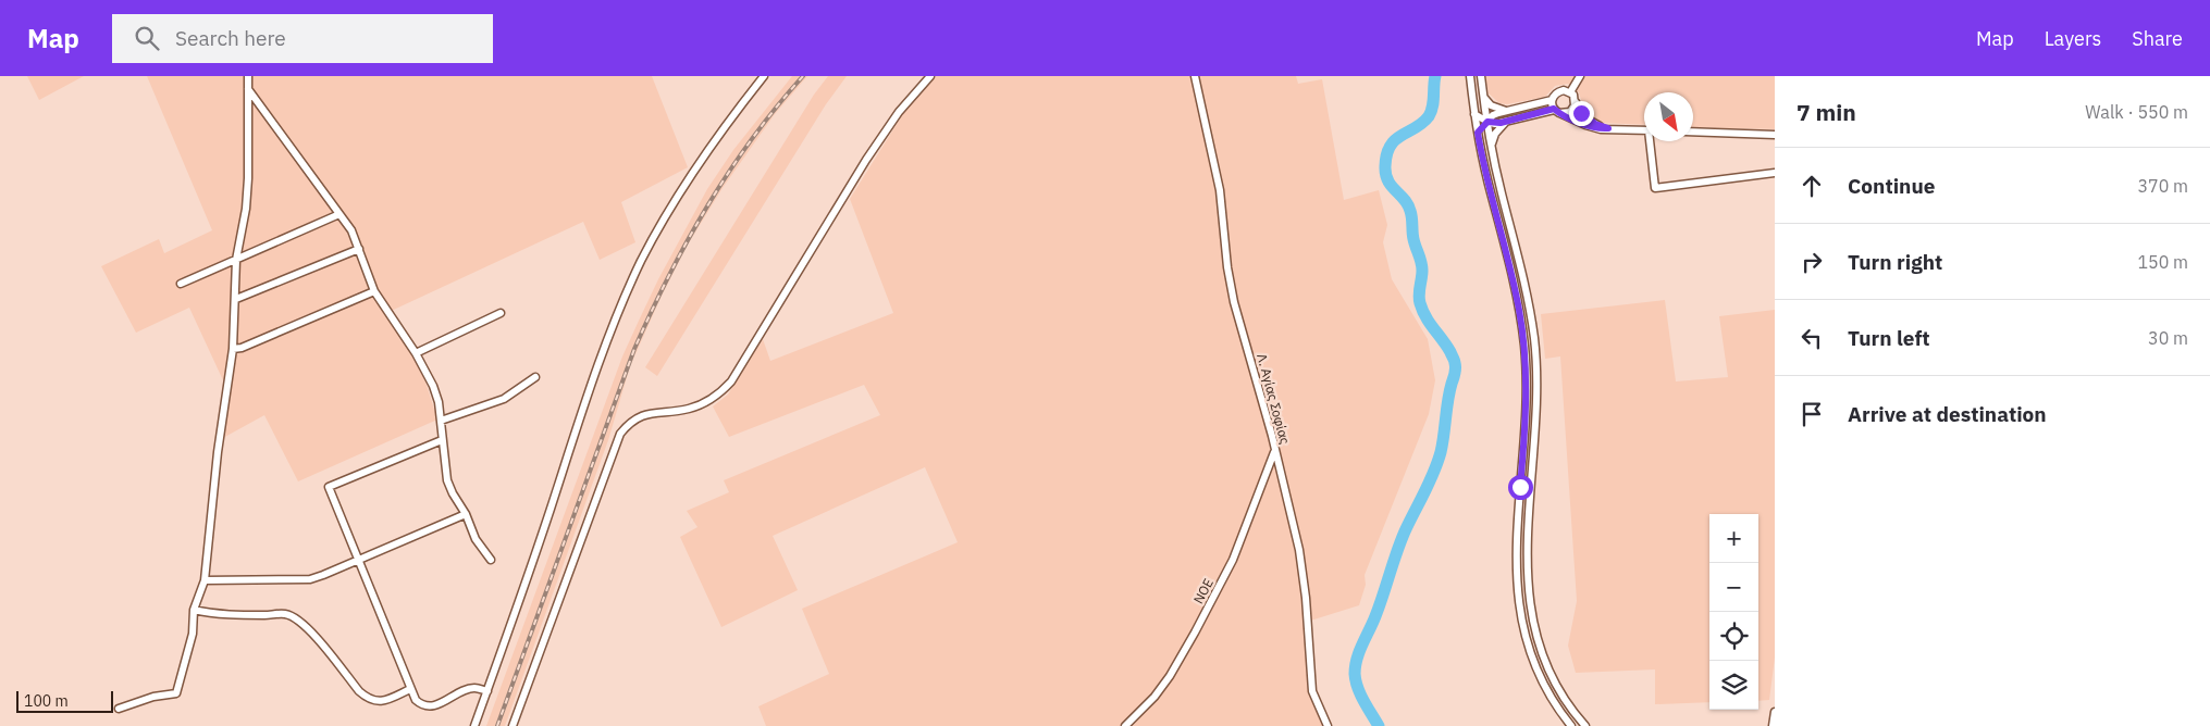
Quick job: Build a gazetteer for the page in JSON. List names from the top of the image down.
{
  "streets": {
    "street": ["Λ. Αγίας Σοφίας", "NOE"]
  },
  "crossings": [
    ["Λ. Αγίας Σοφίας", "NOE"]
  ],
  "scale_bar": "100 m",
  "north": "bottom right",
  "page": {
    "header": "Map",
    "search": "Search here",
    "nav": ["Map", "Layers", "Share"],
    "heading": ["7 min", "Walk · 550 m"],
    "list": [
      ["Continue", "370 m"],
      ["Turn right", "150 m"],
      ["Turn left", "30 m"],
      "Arrive at destination"
    ],
    "map_buttons": ["+", "−"],
    "scale": "100 m"
  }
}
